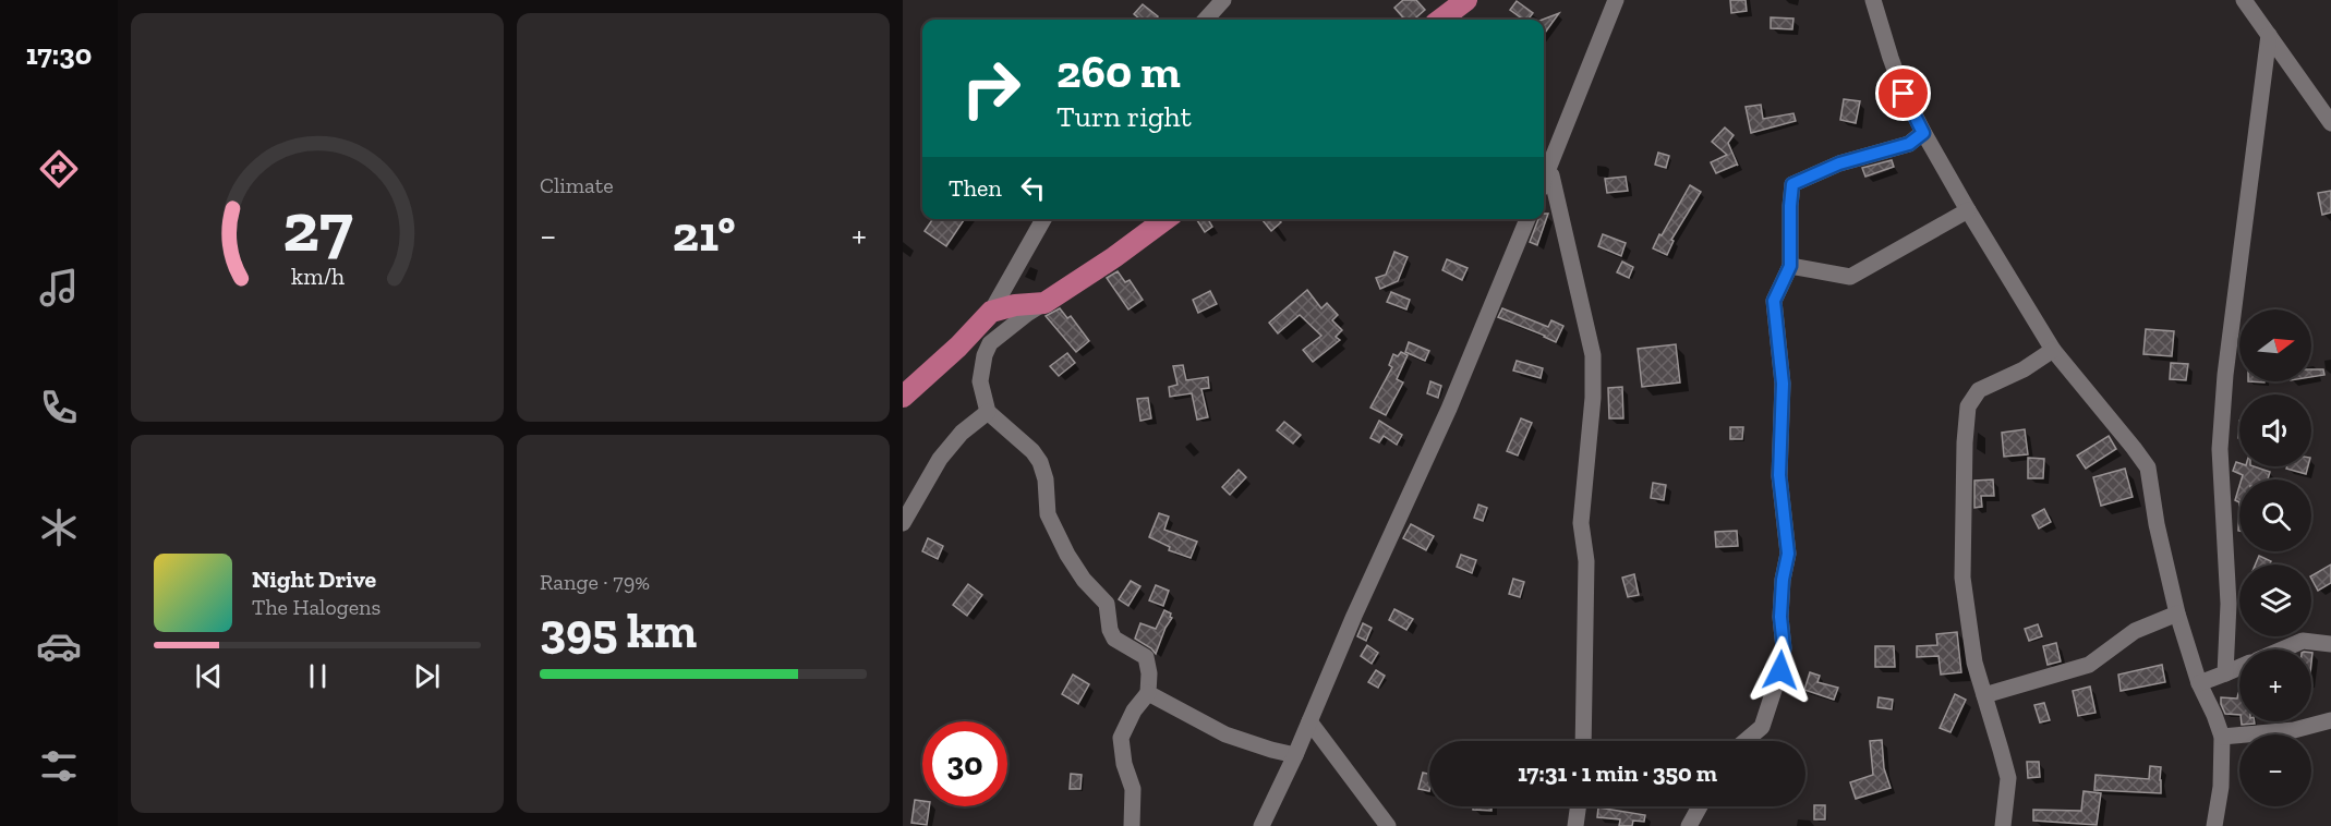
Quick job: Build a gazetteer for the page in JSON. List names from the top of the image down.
{
  "north": "right",
  "page": {
    "tabs": "17:30",
    "tile": [
      "Climate",
      ["Range · 79%", "395 km"]
    ],
    "turn": ["260 m", "Turn right"],
    "then": "Then",
    "heat": ["−", "21°", "+"],
    "map_buttons": ["+", "−"],
    "song": ["Night Drive", "The Halogens"],
    "limit": "30",
    "trip": "17:31 · 1 min · 350 m",
    "gauge": ["27", "km/h"]
  }
}
